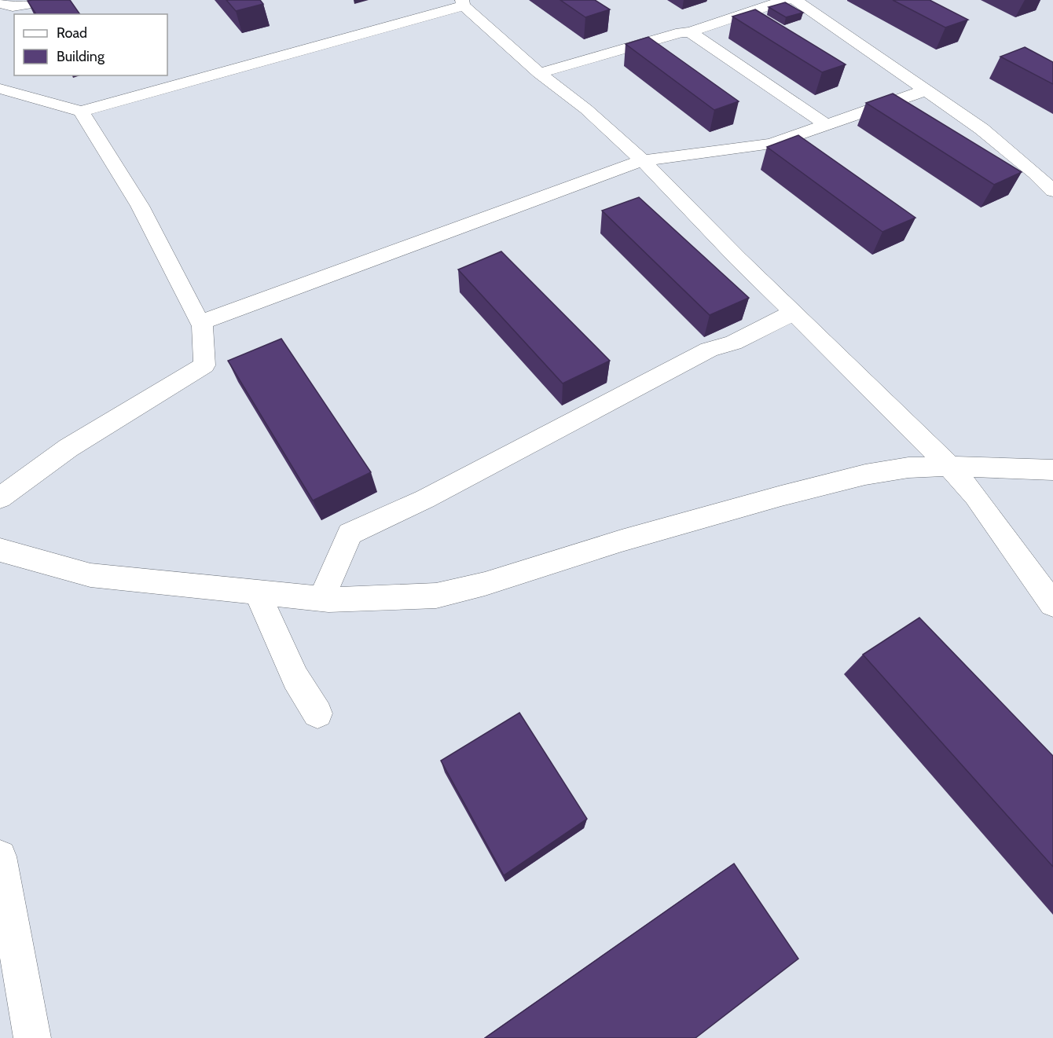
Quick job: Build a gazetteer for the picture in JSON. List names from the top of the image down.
{
  "legend": ["Road", "Building"]
}
